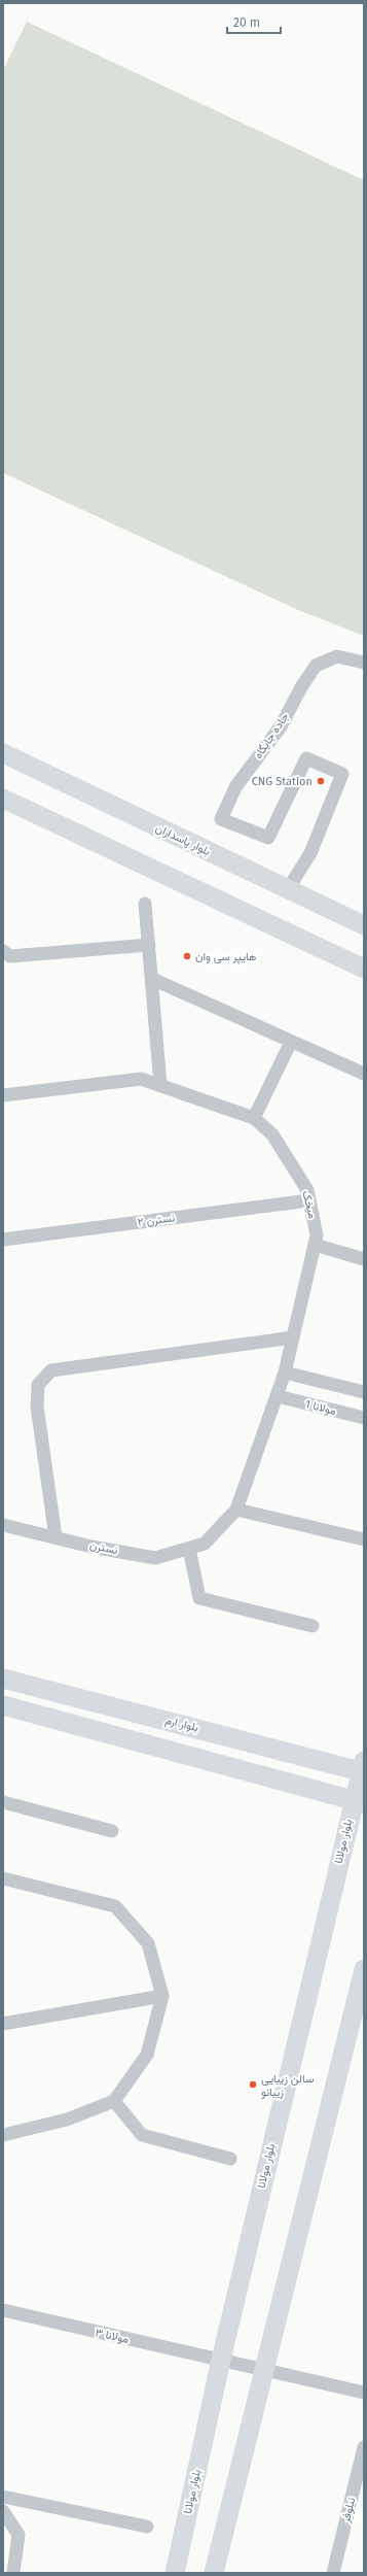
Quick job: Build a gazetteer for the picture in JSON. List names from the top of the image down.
{
  "streets": {
    "main road": ["بلوار پاسداران", "بلوار ارم", "بلوار مولانا"],
    "street": [
      "جاده جایگاه",
      "میخک",
      "نسترن ۲",
      "مولانا 1",
      "نسترن",
      "مولانا ۳",
      "نیلوفر"
    ]
  },
  "crossings": [
    ["جاده جایگاه", "بلوار پاسداران"],
    ["میخک", "نسترن ۲"],
    ["میخک", "مولانا 1"],
    ["میخک", "نسترن"],
    ["بلوار ارم", "بلوار مولانا"],
    ["بلوار مولانا", "مولانا ۳"]
  ],
  "places": ["CNG Station", "هایپر سی وان", "سالن‌ زیبایی زیبانو"],
  "scale_bar": "20 m"
}
